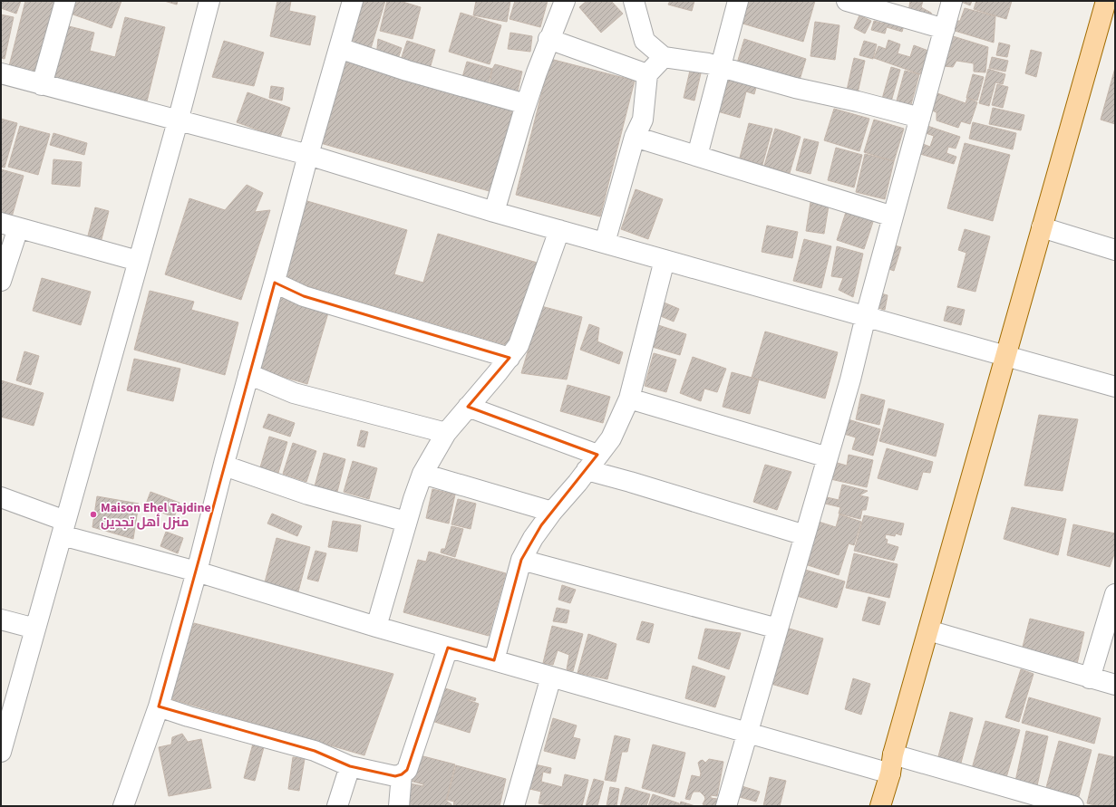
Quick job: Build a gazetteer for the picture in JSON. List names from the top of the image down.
{
  "places": ["Maison Ehel Tajdine منزل أهل تجدين"]
}
